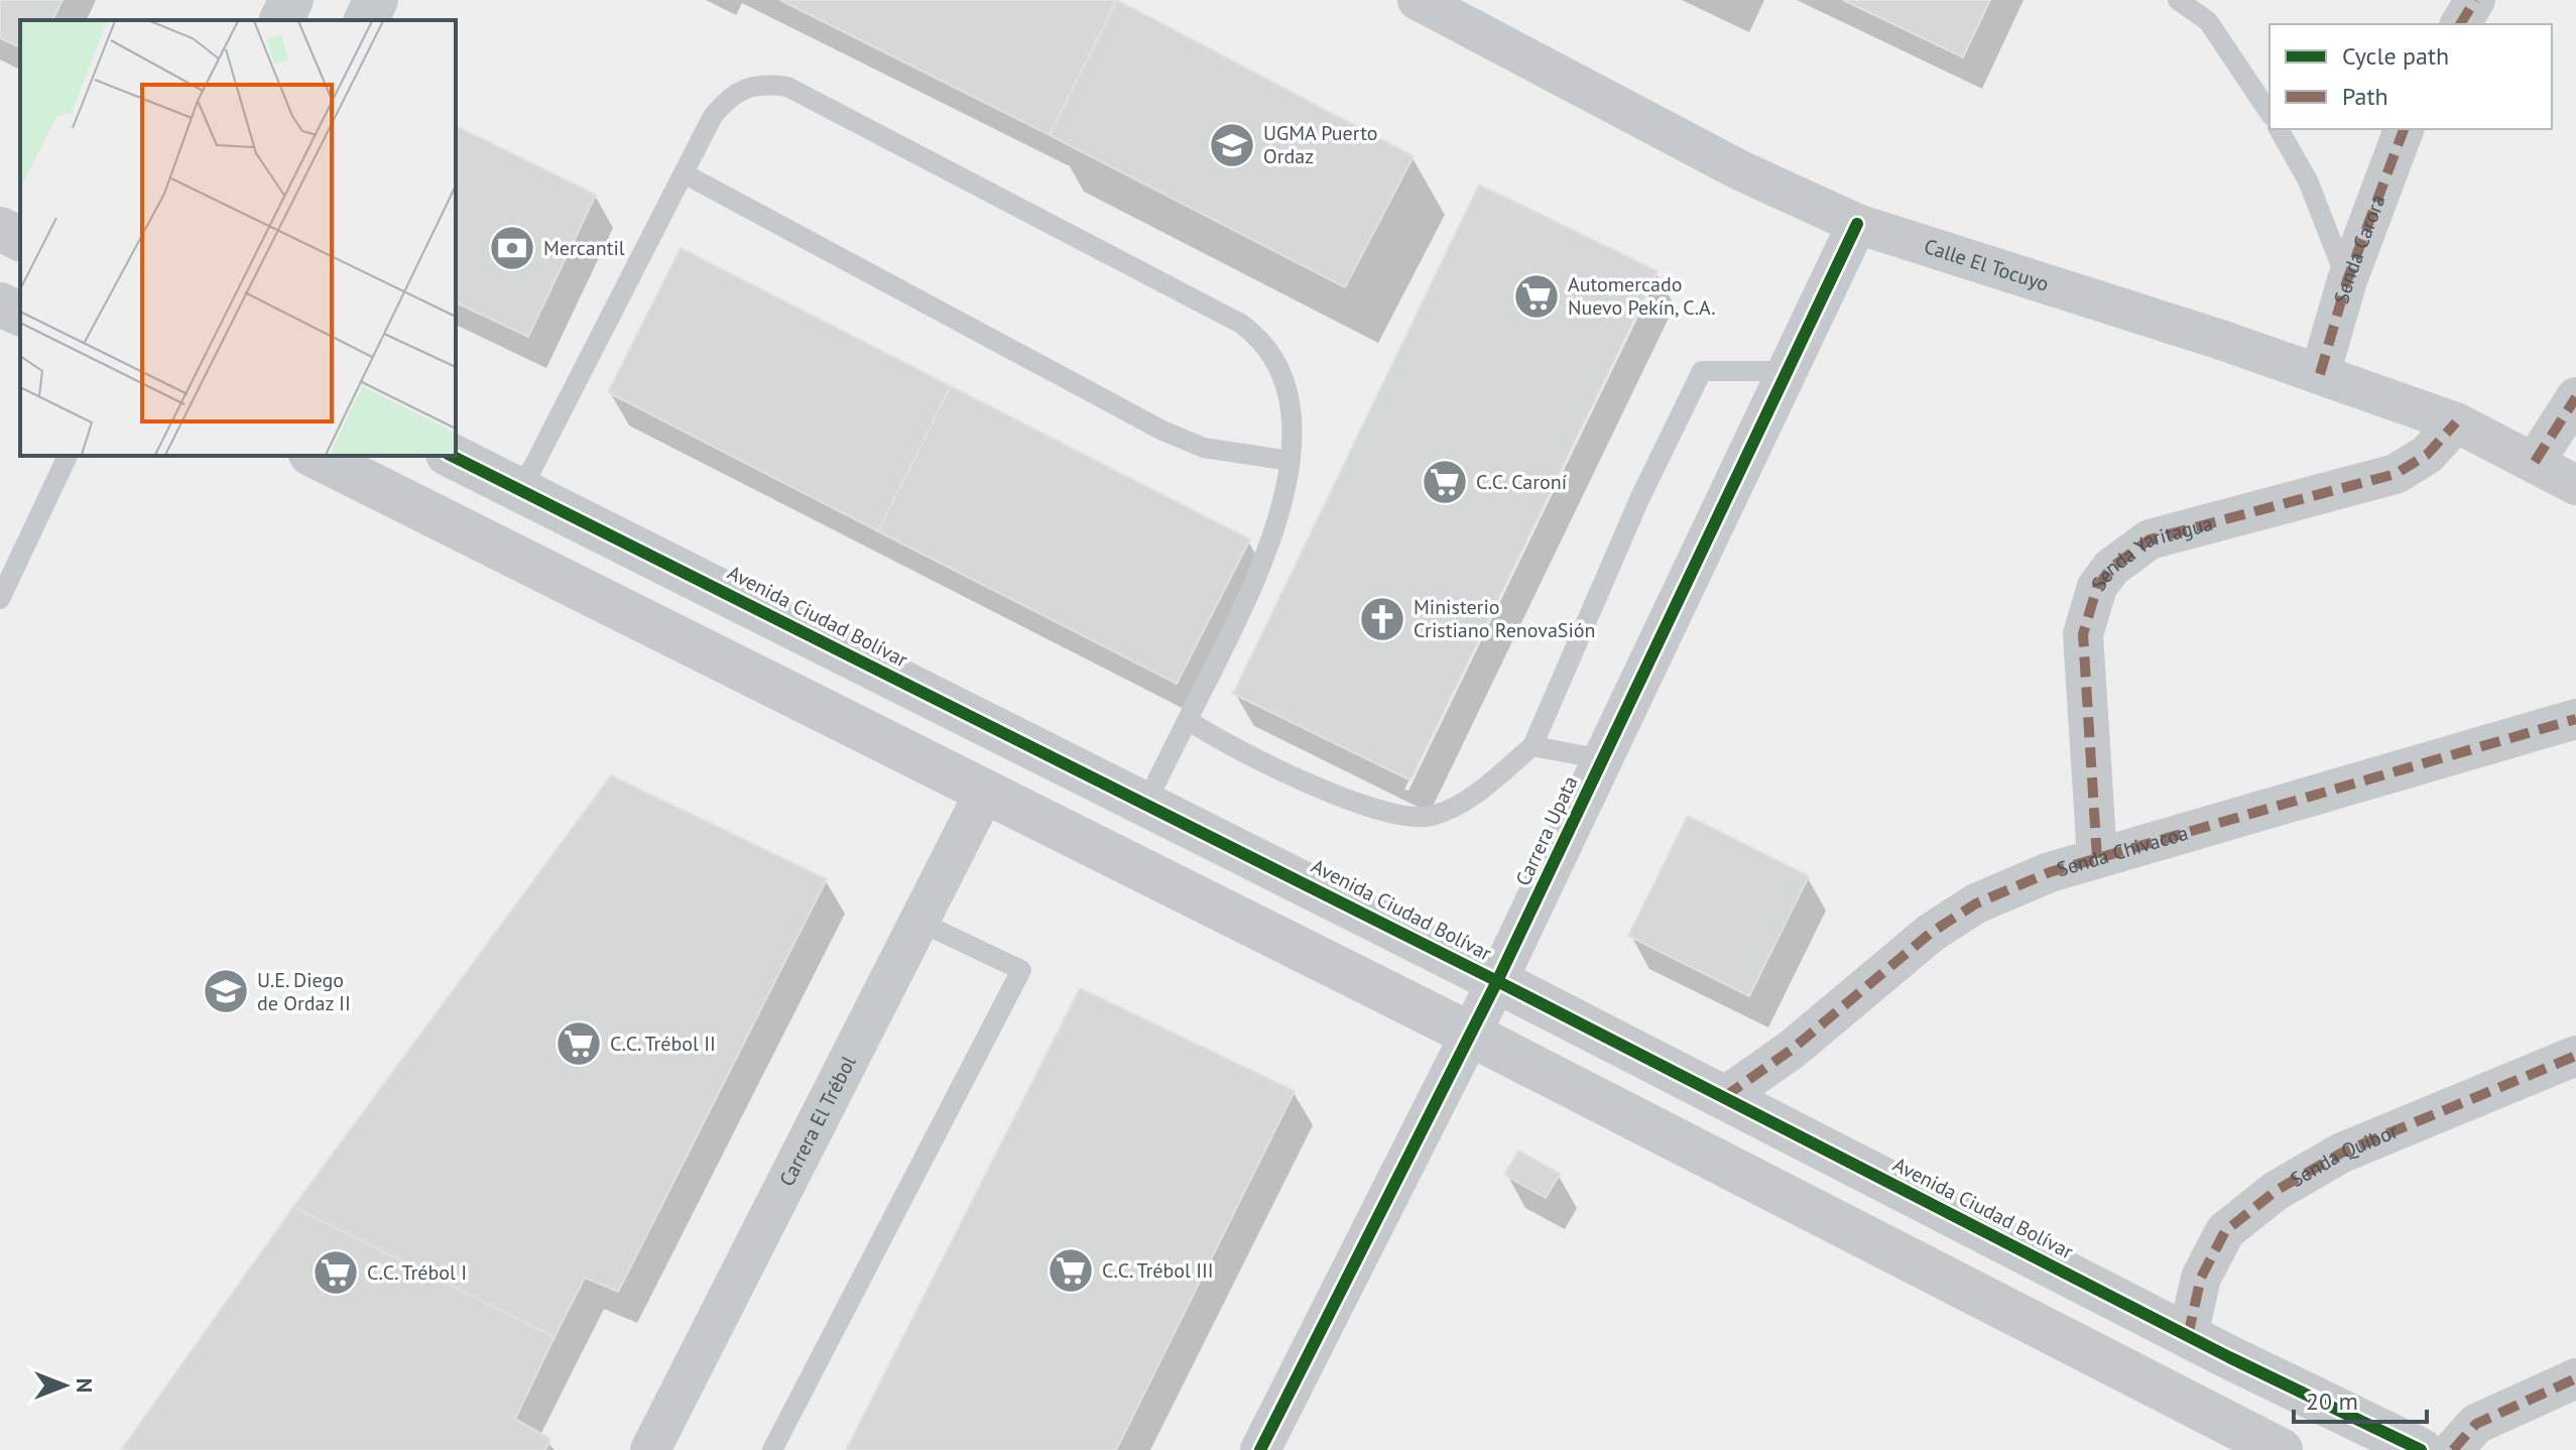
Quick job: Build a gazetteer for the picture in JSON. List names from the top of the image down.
{
  "streets": {
    "street": [
      "Senda Carora",
      "Calle El Tocuyo",
      "Senda Yaritagua",
      "Avenida Ciudad Bolívar",
      "Carrera Upata",
      "Senda Chivacoa",
      "Carrera El Trébol",
      "Senda Quibor"
    ]
  },
  "crossings": [
    ["Senda Carora", "Calle El Tocuyo"],
    ["Calle El Tocuyo", "Senda Yaritagua"],
    ["Calle El Tocuyo", "Carrera Upata"],
    ["Senda Yaritagua", "Senda Chivacoa"],
    ["Avenida Ciudad Bolívar", "Carrera Upata"],
    ["Avenida Ciudad Bolívar", "Senda Chivacoa"],
    ["Avenida Ciudad Bolívar", "Senda Quibor"]
  ],
  "places": {
    "school or university": ["UGMA Puerto Ordaz", "U.E. Diego de Ordaz II"],
    "bank": ["Mercantil"],
    "supermarket": [
      "Automercado Nuevo Pekín, C.A.",
      "C.C. Caroní",
      "C.C. Trébol II",
      "C.C. Trébol III",
      "C.C. Trébol I"
    ],
    "church": ["Ministerio Cristiano RenovaSión"]
  },
  "legend": ["Cycle path", "Path"],
  "scale_bar": "20 m",
  "north": "right"
}
